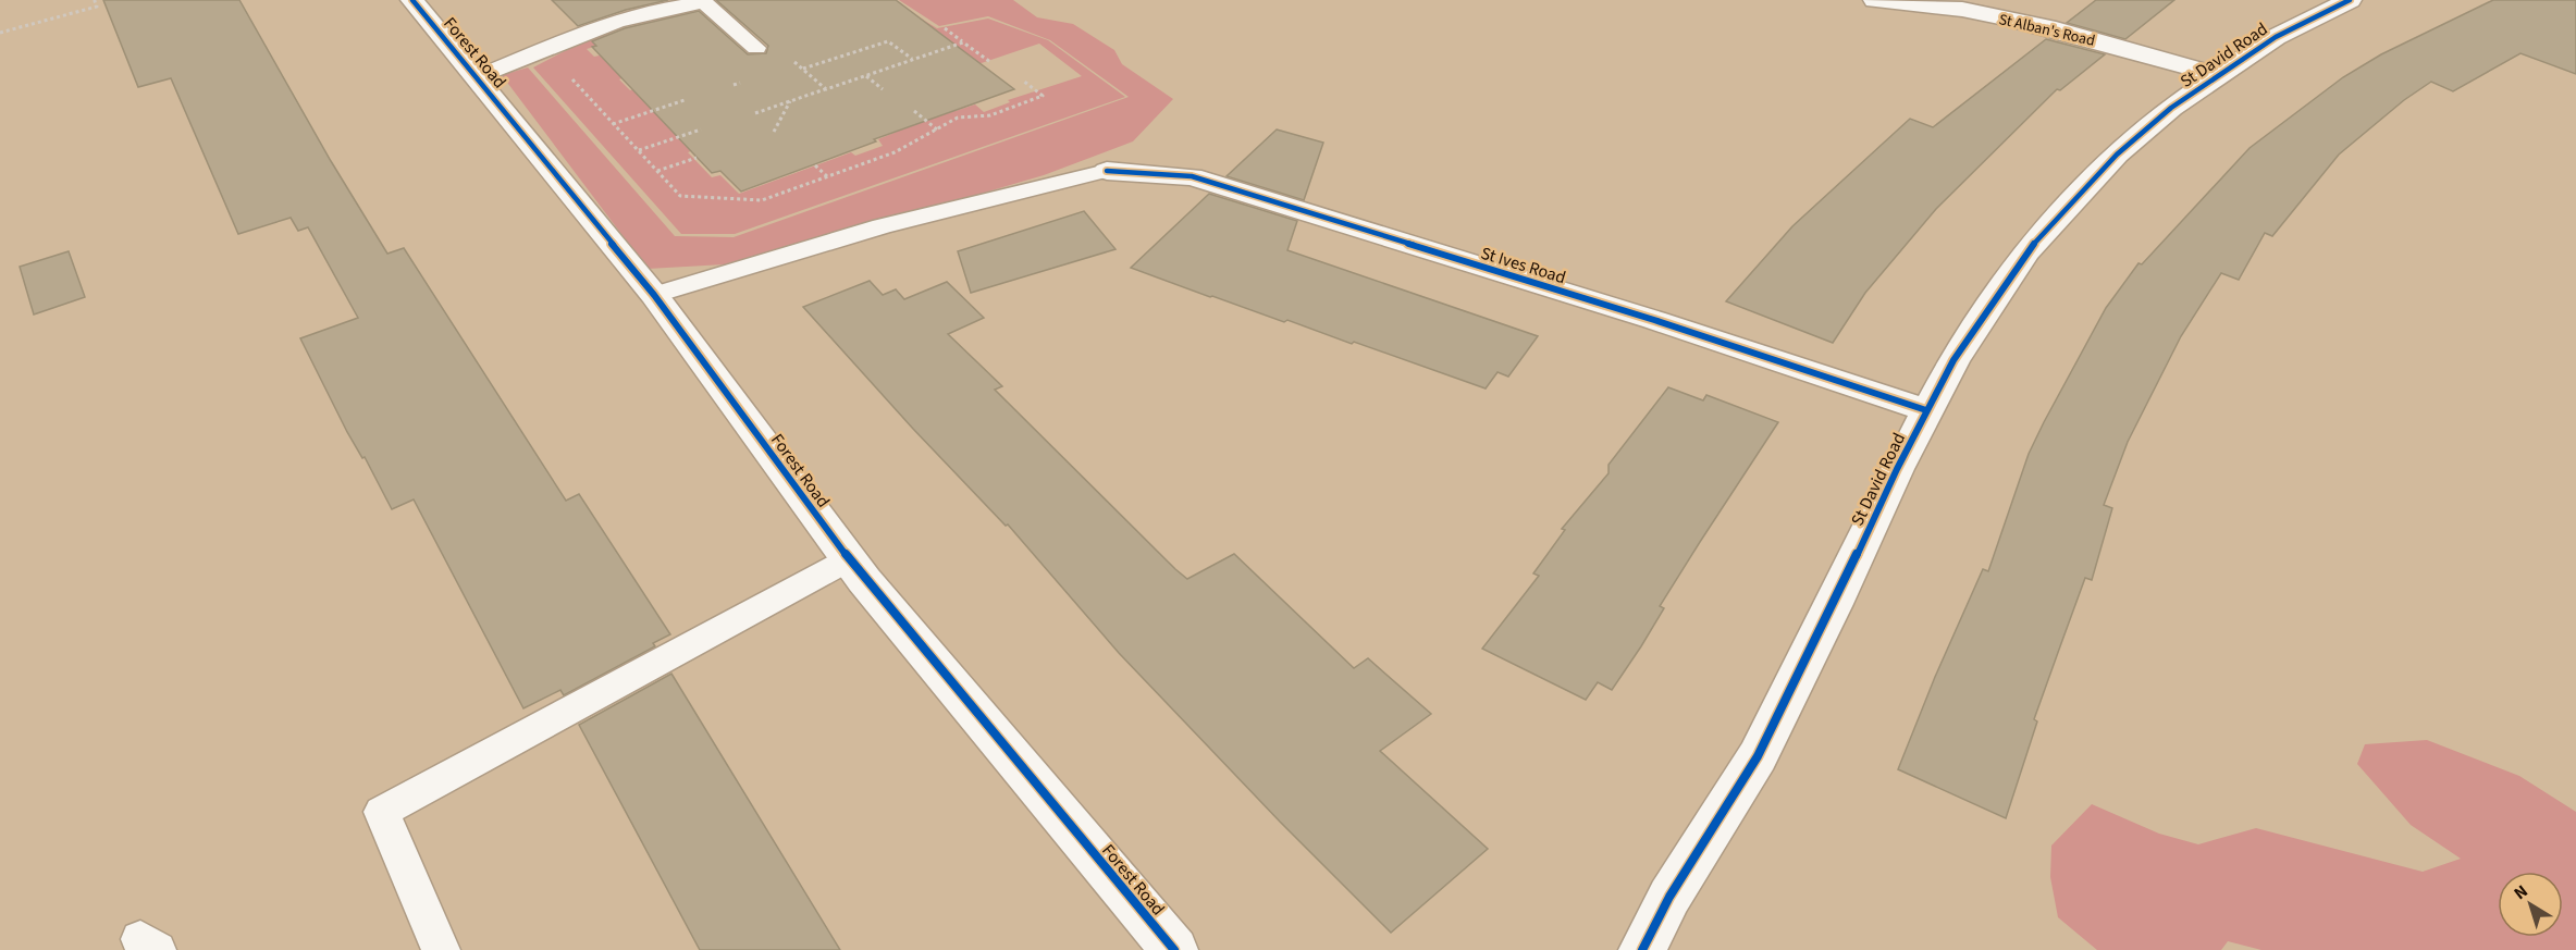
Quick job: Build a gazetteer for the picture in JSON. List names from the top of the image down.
{
  "streets": {
    "street": [
      "St Alban's Road",
      "Forest Road",
      "St David Road",
      "St Ives Road"
    ]
  },
  "crossings": [
    ["St Alban's Road", "St David Road"],
    ["St David Road", "St Ives Road"]
  ],
  "north": "top left"
}
